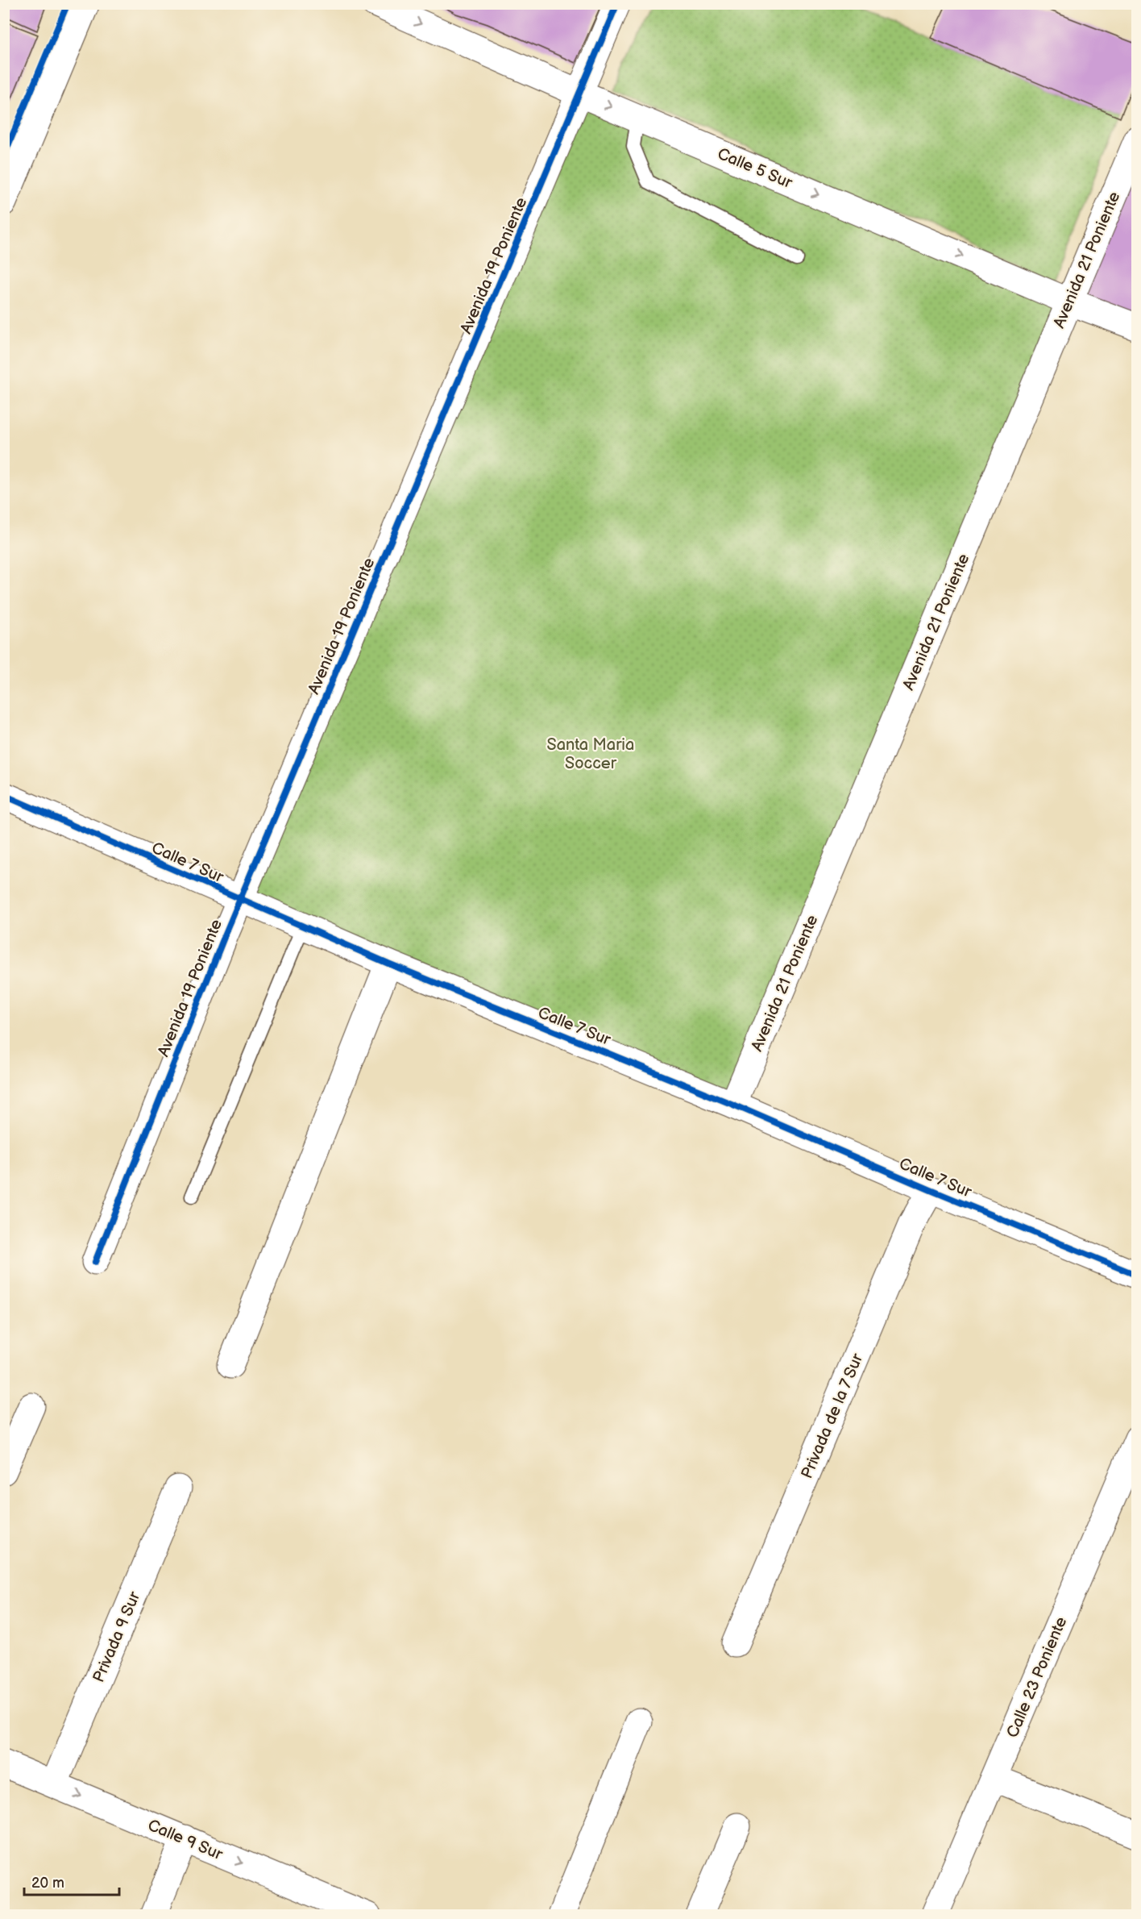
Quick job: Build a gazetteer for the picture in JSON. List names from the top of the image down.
{
  "streets": {
    "street": [
      "Calle 5 Sur",
      "Avenida 21 Poniente",
      "Avenida 19 Poniente",
      "Calle 7 Sur",
      "Privada de la 7 Sur",
      "Privada 9 Sur",
      "Calle 23 Poniente",
      "Calle 9 Sur"
    ]
  },
  "crossings": [
    ["Calle 5 Sur", "Avenida 21 Poniente"],
    ["Calle 5 Sur", "Avenida 19 Poniente"],
    ["Avenida 21 Poniente", "Calle 7 Sur"],
    ["Avenida 19 Poniente", "Calle 7 Sur"],
    ["Calle 7 Sur", "Privada de la 7 Sur"],
    ["Privada 9 Sur", "Calle 9 Sur"]
  ],
  "one_way": ["Calle 5 Sur", "Calle 9 Sur"],
  "parks": ["Santa Maria Soccer"],
  "scale_bar": "20 m"
}
